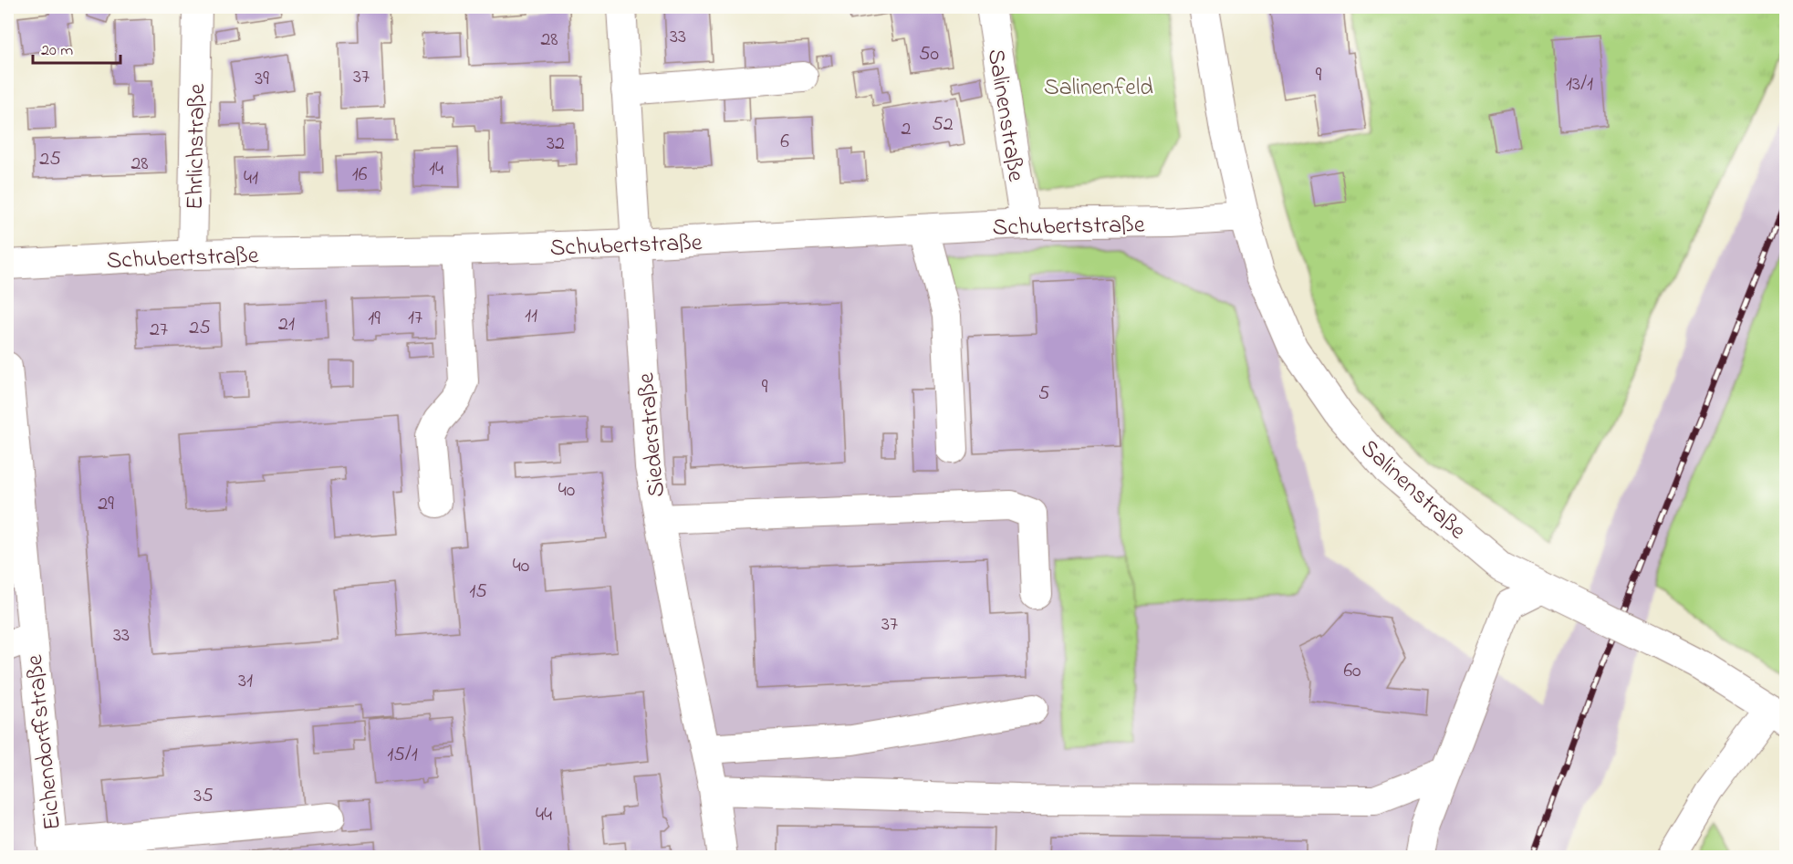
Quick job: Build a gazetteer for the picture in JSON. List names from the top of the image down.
{
  "streets": {
    "street": [
      "Salinenstraße",
      "Ehrlichstraße",
      "Schubertstraße",
      "Siederstraße",
      "Eichendorffstraße"
    ]
  },
  "crossings": [
    ["Salinenstraße", "Schubertstraße"],
    ["Ehrlichstraße", "Schubertstraße"],
    ["Schubertstraße", "Siederstraße"]
  ],
  "parks": ["Salinenfeld"],
  "house_numbers": [
    "33",
    "28",
    "50",
    "9",
    "37",
    "39",
    "13/1",
    "52",
    "2",
    "6",
    "32",
    "25",
    "28",
    "14",
    "16",
    "41",
    "11",
    "17",
    "19",
    "21",
    "25",
    "27",
    "9",
    "5",
    "40",
    "29",
    "40",
    "15",
    "37",
    "33",
    "60",
    "31",
    "15/1",
    "35",
    "44"
  ],
  "scale_bar": "20 m"
}
